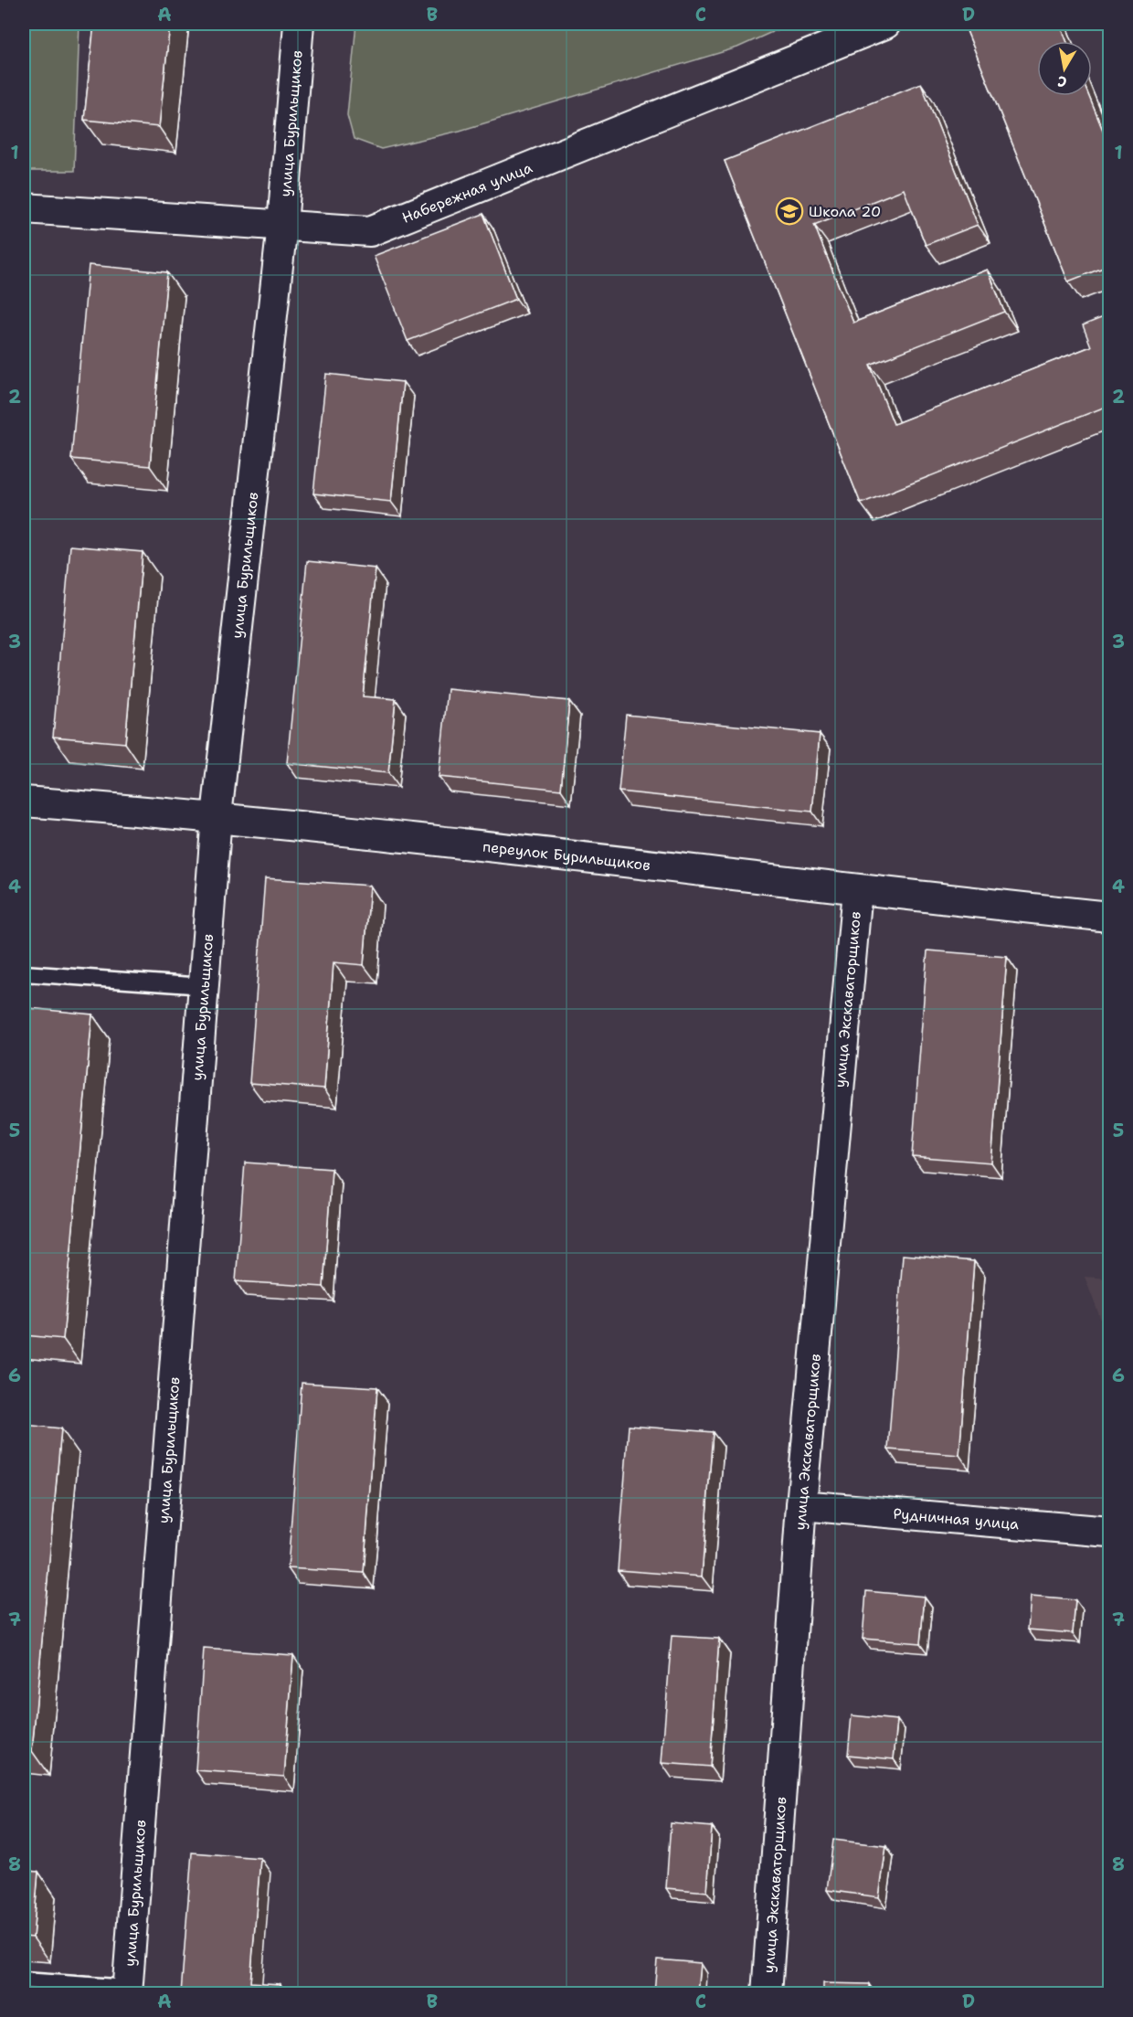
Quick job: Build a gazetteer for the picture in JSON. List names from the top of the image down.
{
  "streets": {
    "street": [
      "улица Бурильщиков",
      "Набережная улица",
      "переулок Бурильщиков",
      "улица Экскаваторщиков",
      "Рудничная улица"
    ]
  },
  "crossings": [
    ["улица Бурильщиков", "Набережная улица"],
    ["улица Бурильщиков", "переулок Бурильщиков"],
    ["переулок Бурильщиков", "улица Экскаваторщиков"],
    ["улица Экскаваторщиков", "Рудничная улица"]
  ],
  "places": {
    "school or university": ["Школа 20"]
  },
  "north": "bottom",
  "grid": {
    "columns": [
      "A",
      "B",
      "C",
      "D"
    ],
    "rows": [
      "1",
      "2",
      "3",
      "4",
      "5",
      "6",
      "7",
      "8"
    ]
  }
}
